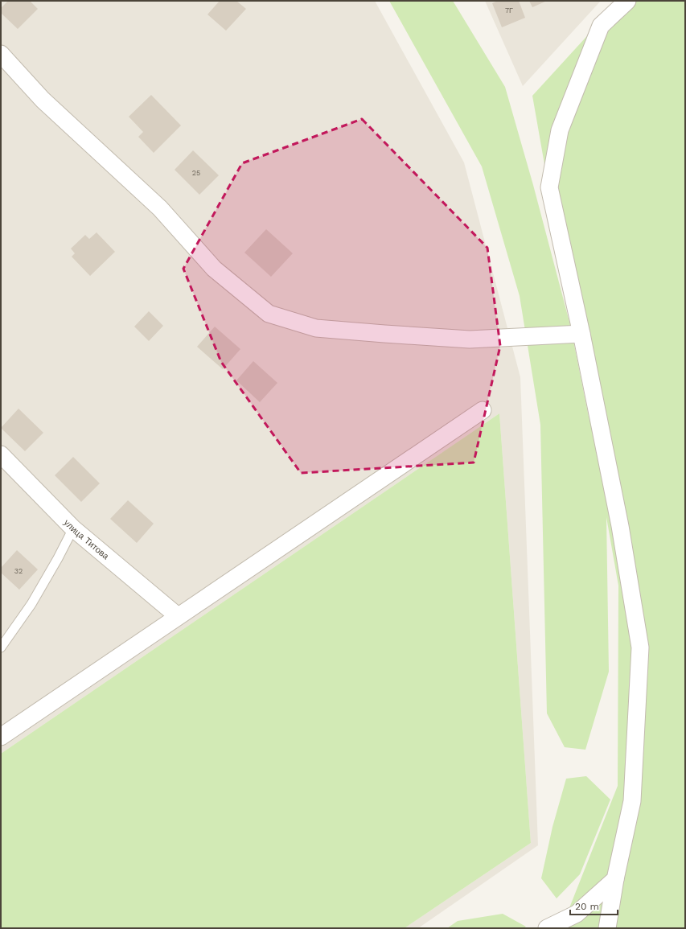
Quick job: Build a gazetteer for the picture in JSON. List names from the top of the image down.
{
  "streets": {
    "street": ["улица Титова"]
  },
  "house_numbers": ["7Г", "25", "32"],
  "scale_bar": "20 m"
}
